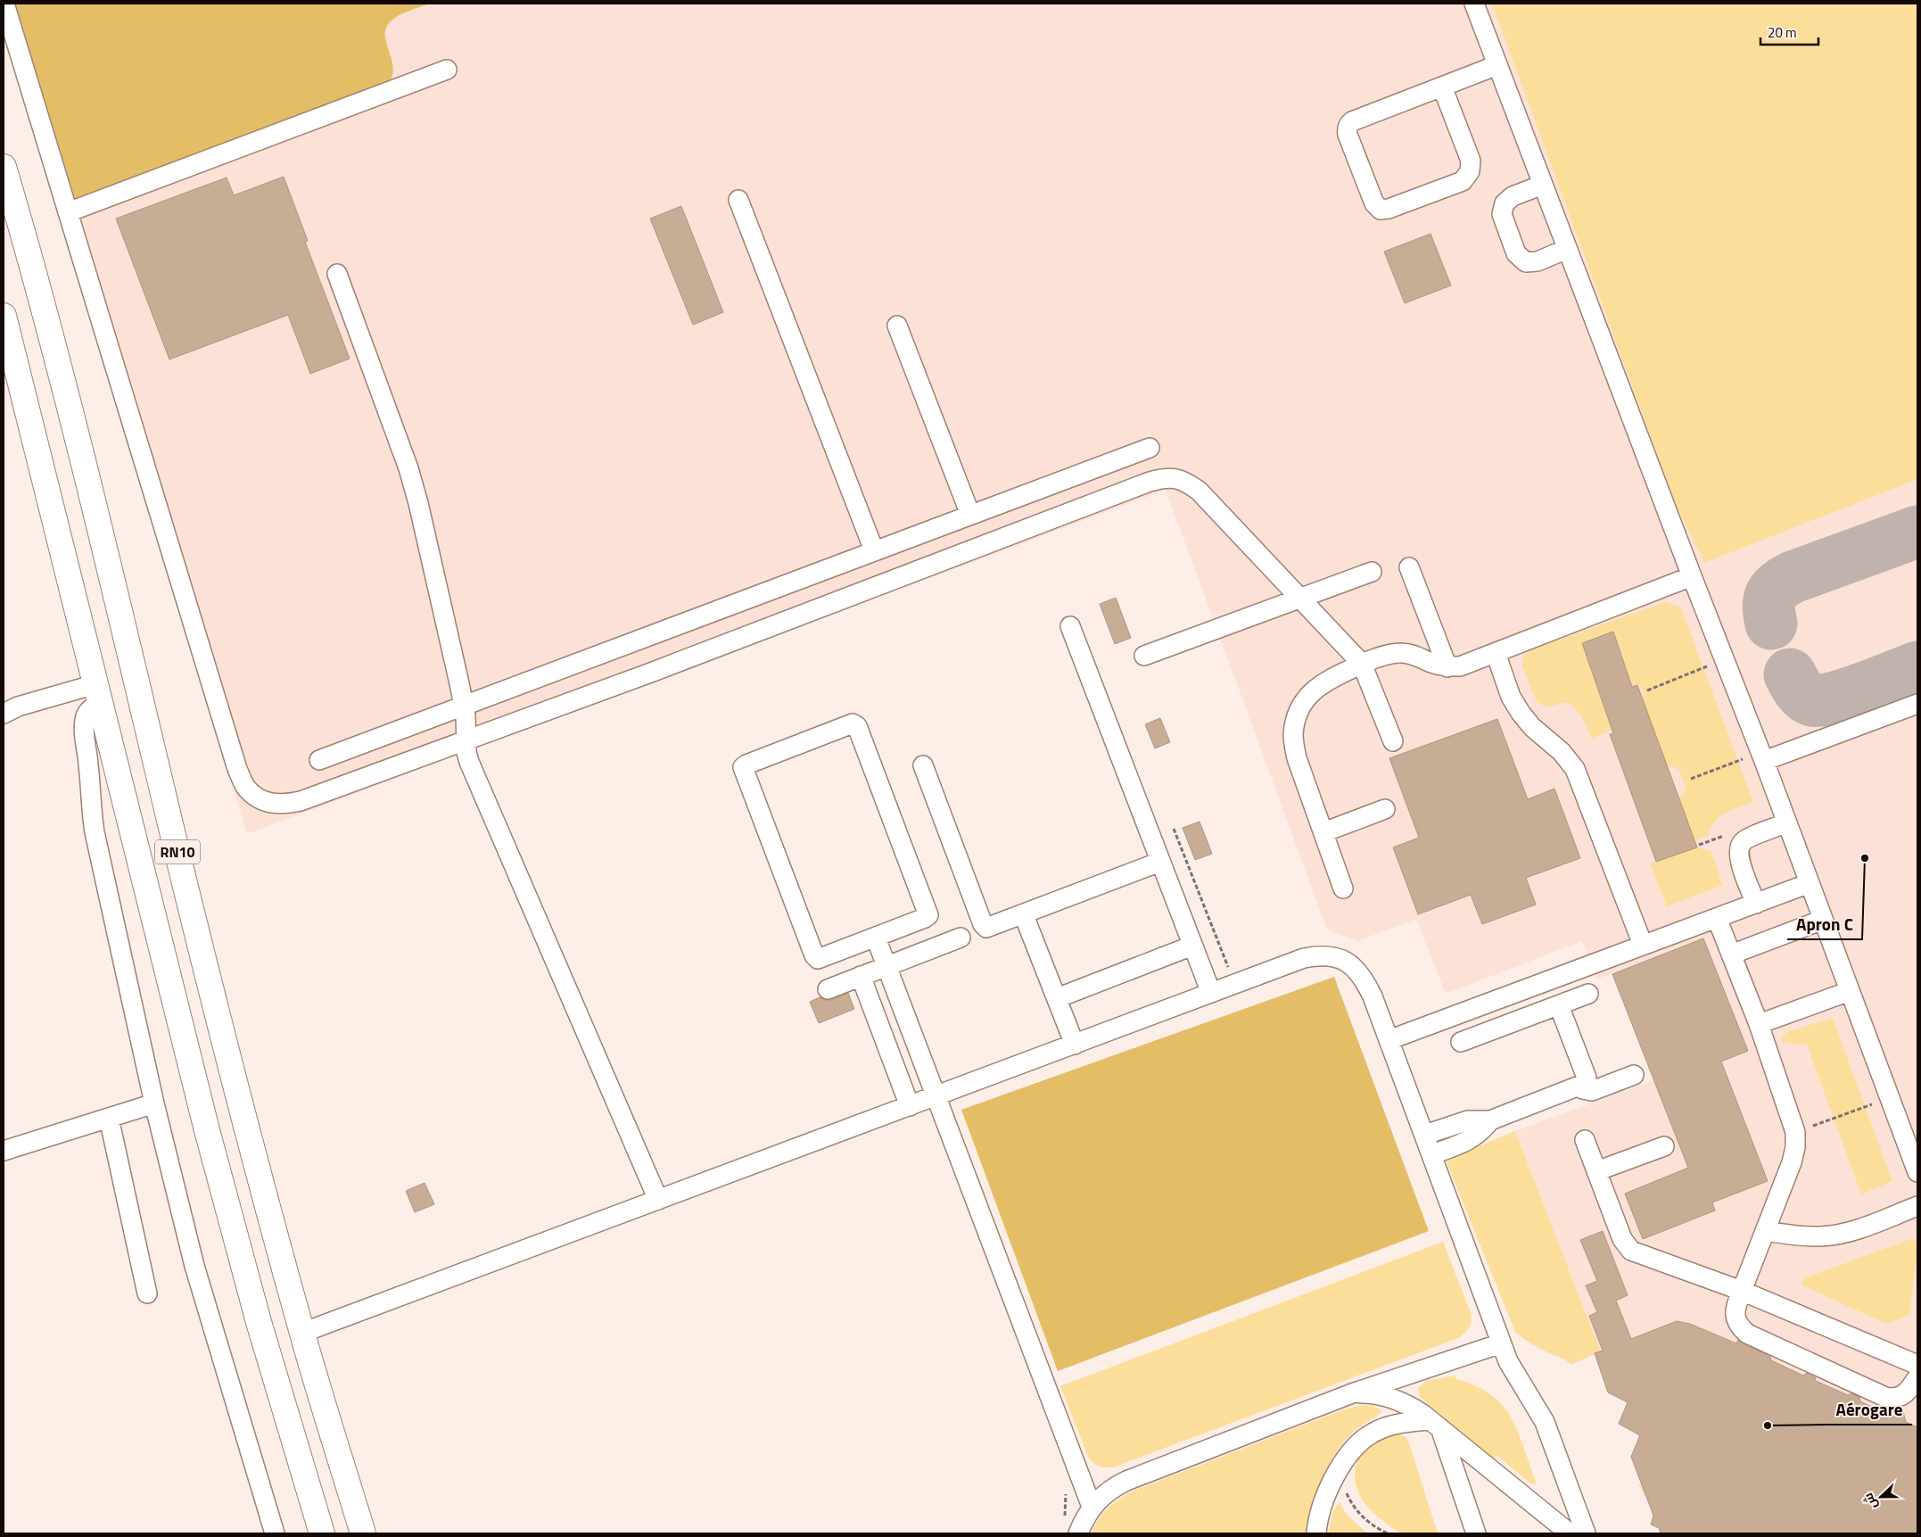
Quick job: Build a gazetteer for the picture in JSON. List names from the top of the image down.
{
  "streets": {
    "highway": ["RN10"]
  },
  "places": ["Apron C", "Aérogare"],
  "scale_bar": "20 m",
  "north": "left"
}
